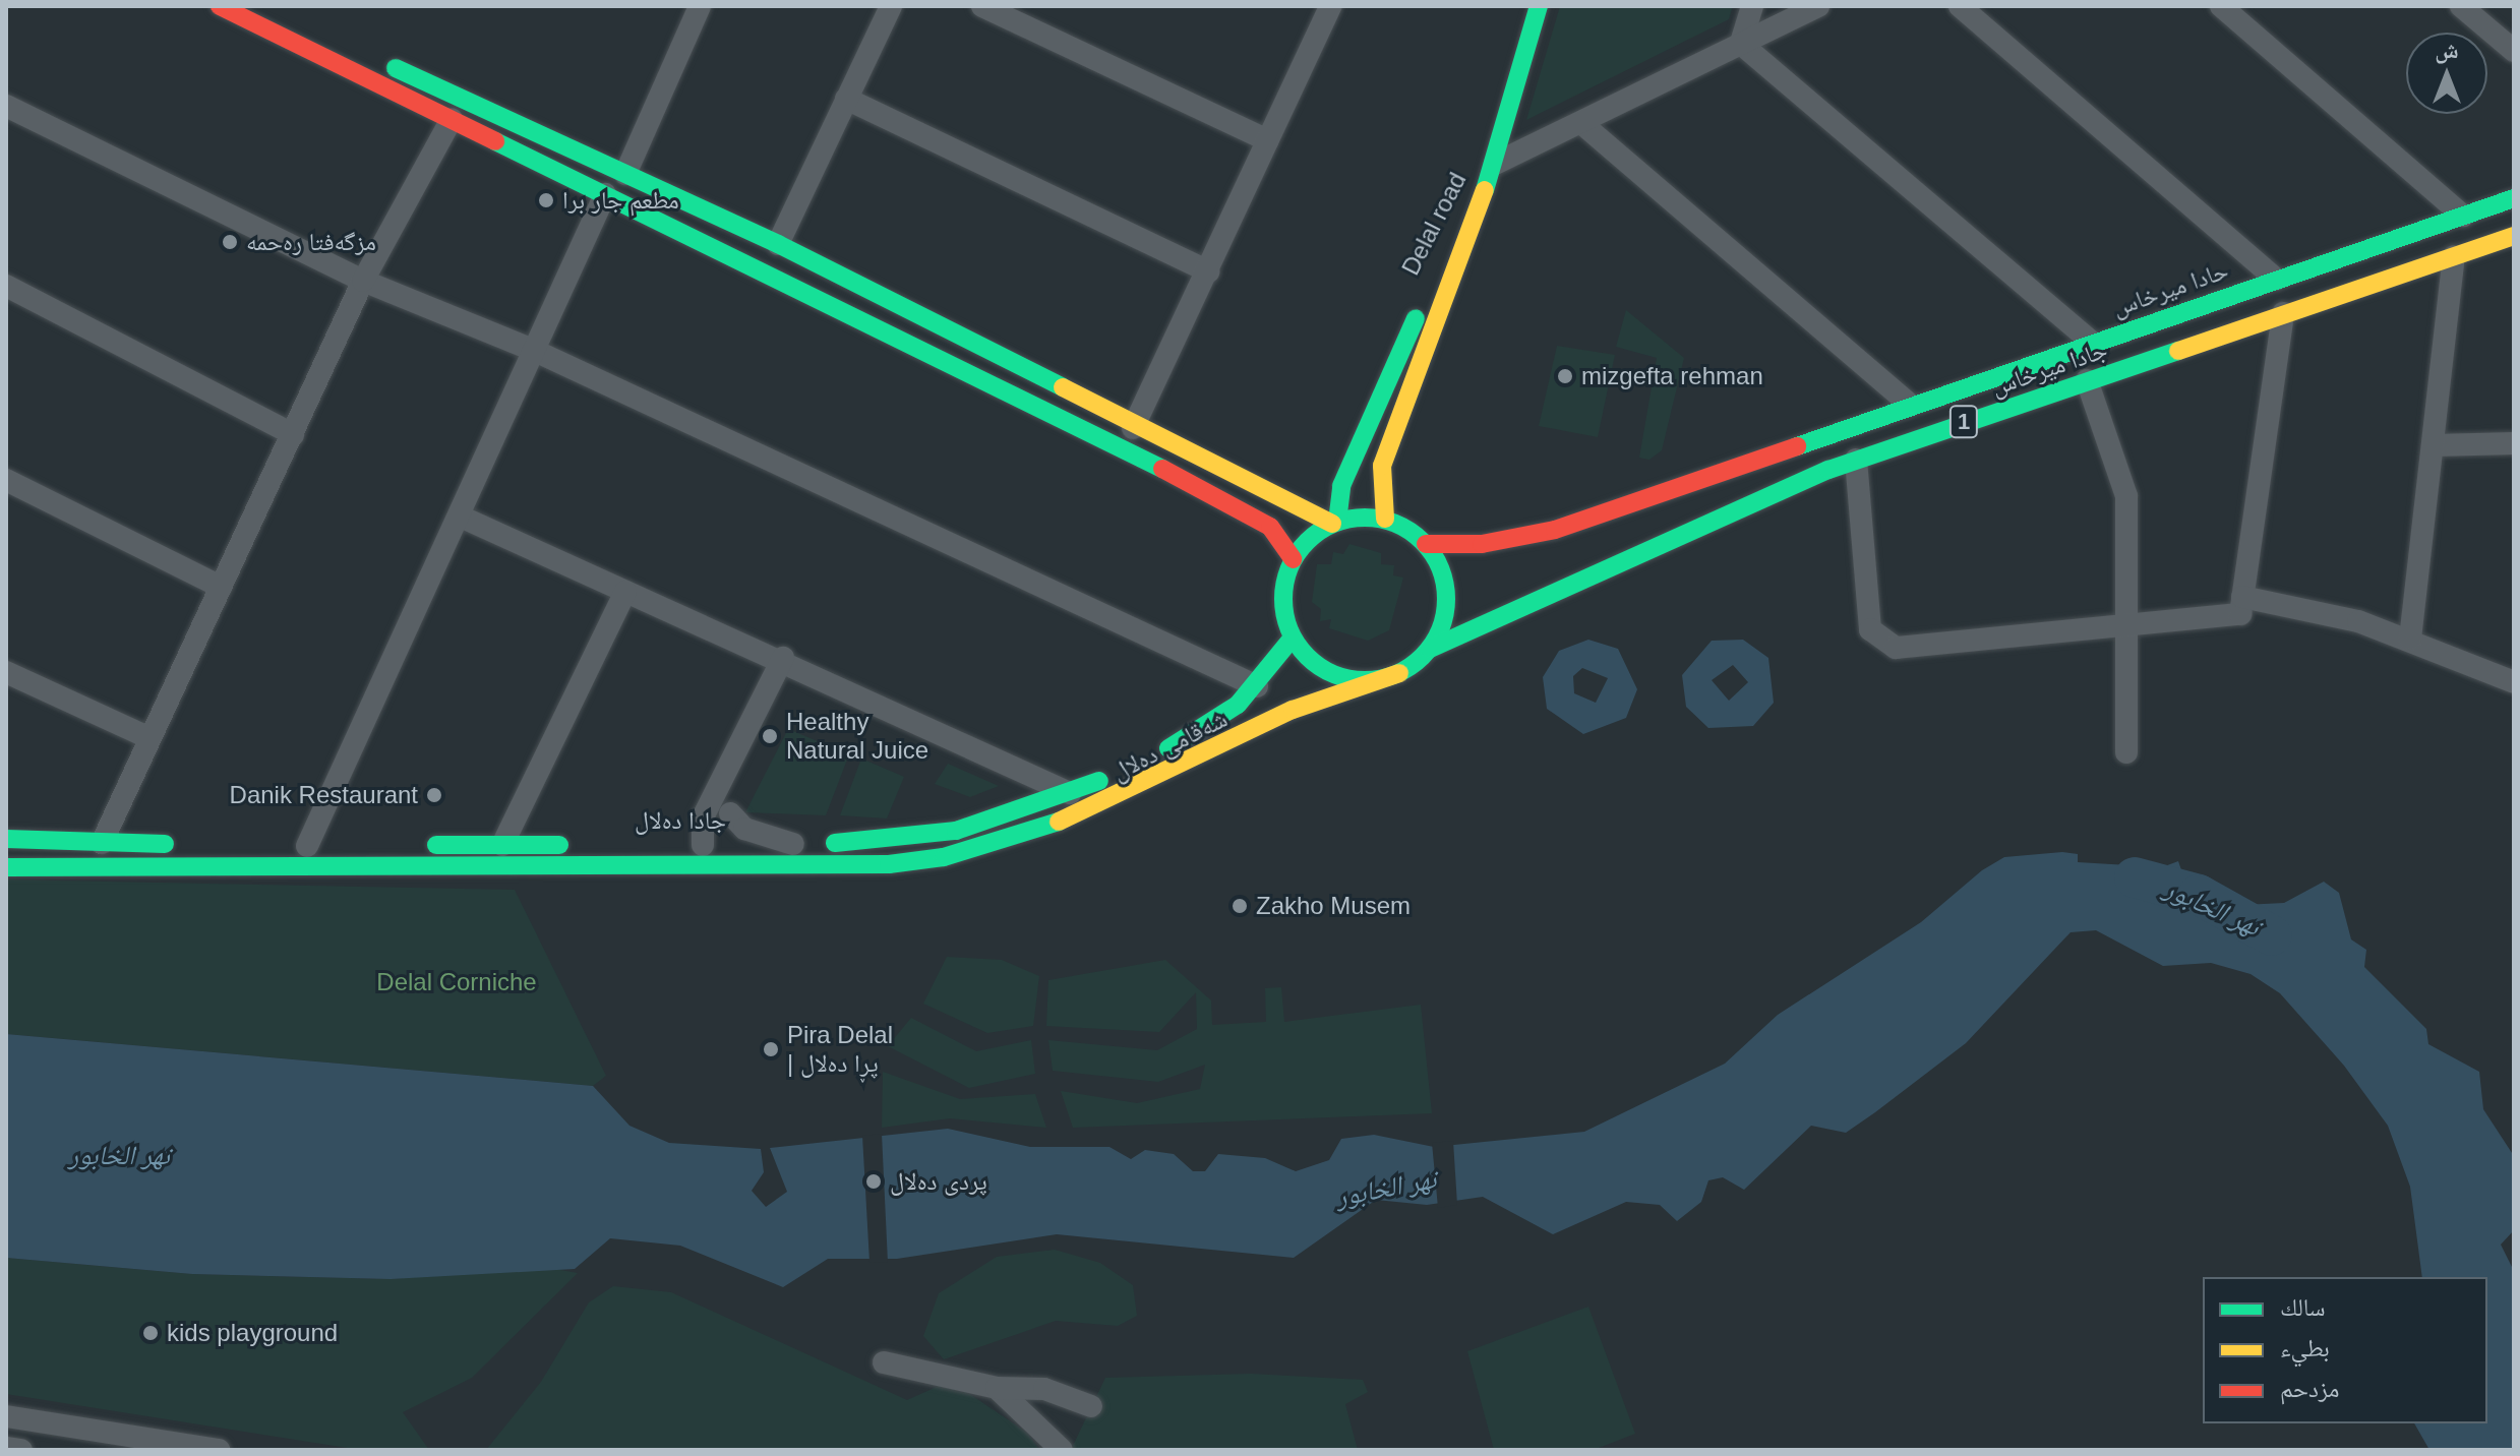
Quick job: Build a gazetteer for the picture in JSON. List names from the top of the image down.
{
  "streets": {
    "main road": [
      "Delal road",
      "حادا ميرخاس",
      "جادا ميرخاس",
      "1",
      "شەقامی دەلال",
      "جادا دەلال"
    ]
  },
  "crossings": [
    ["Delal road", "حادا ميرخاس"],
    ["Delal road", "جادا ميرخاس"],
    ["Delal road", "شەقامی دەلال"],
    ["Delal road", "جادا دەلال"],
    ["حادا ميرخاس", "جادا ميرخاس"],
    ["حادا ميرخاس", "شەقامی دەلال"],
    ["حادا ميرخاس", "جادا دەلال"],
    ["جادا ميرخاس", "شەقامی دەلال"],
    ["جادا ميرخاس", "جادا دەلال"],
    ["شەقامی دەلال", "جادا دەلال"]
  ],
  "water": ["نهر الخابور"],
  "parks": ["Delal Corniche"],
  "places": [
    "مطعم جار برا",
    "مزگەفتا رەحمە",
    "mizgefta rehman",
    "Healthy Natural Juice",
    "Danik Restaurant",
    "Zakho Musem",
    "Pira Delal | پڕا دەلال",
    "پردی دەلال",
    "kids playground"
  ],
  "legend": ["سالك", "بطيء", "مزدحم"],
  "north": "top"
}
